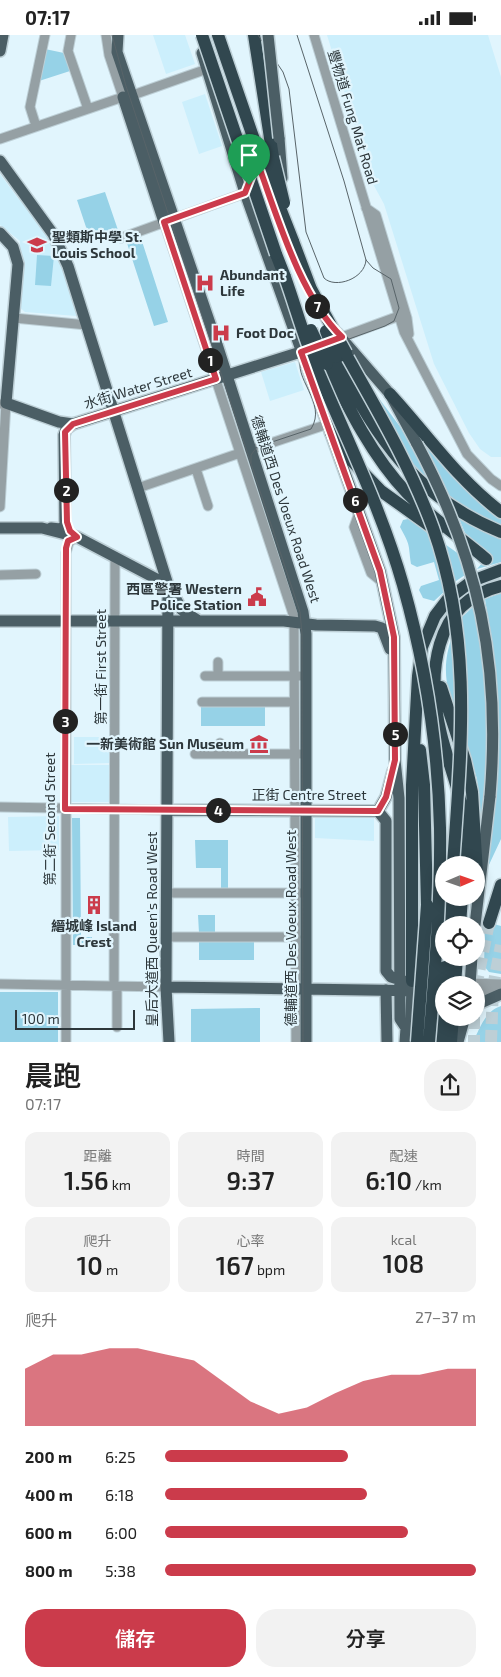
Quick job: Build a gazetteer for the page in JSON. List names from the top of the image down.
{
  "streets": {
    "main road": [
      "水街 Water Street",
      "德輔道西 Des Voeux Road West",
      "正街 Centre Street",
      "皇后大道西 Queen's Road West"
    ],
    "street": ["豐物道 Fung Mat Road", "第一街 First Street", "第二街 Second Street"]
  },
  "crossings": [
    ["水街 Water Street", "德輔道西 Des Voeux Road West"],
    ["水街 Water Street", "皇后大道西 Queen's Road West"],
    ["德輔道西 Des Voeux Road West", "正街 Centre Street"],
    ["第一街 First Street", "正街 Centre Street"],
    ["正街 Centre Street", "第二街 Second Street"],
    ["正街 Centre Street", "皇后大道西 Queen's Road West"]
  ],
  "places": {
    "school or university": ["聖類斯中學 St. Louis School"],
    "hospital": ["Abundant Life", "Foot Doc"],
    "public building": ["西區警署 Western Police Station"],
    "museum": ["一新美術館 Sun Museum"],
    "building": ["縉城峰 Island Crest"]
  },
  "scale_bar": "100 m",
  "north": "right",
  "page": {
    "status": "07:17",
    "pins": [
      "7",
      "1",
      "2",
      "6",
      "3",
      "5",
      "4"
    ],
    "scale": "100 m",
    "heading": ["晨跑", "07:17"],
    "stats": [
      ["距離", "1.56 km"],
      ["時間", "9:37"],
      ["配速", "6:10 /km"],
      ["爬升", "10 m"],
      ["心率", "167 bpm"],
      ["kcal", "108"]
    ],
    "chart": ["爬升", "27–37 m"],
    "list": [
      {
        "name": "200 m",
        "note": "6:25"
      },
      {
        "name": "400 m",
        "note": "6:18"
      },
      {
        "name": "600 m",
        "note": "6:00"
      },
      {
        "name": "800 m",
        "note": "5:38"
      }
    ],
    "buttons": ["儲存", "分享"]
  }
}
